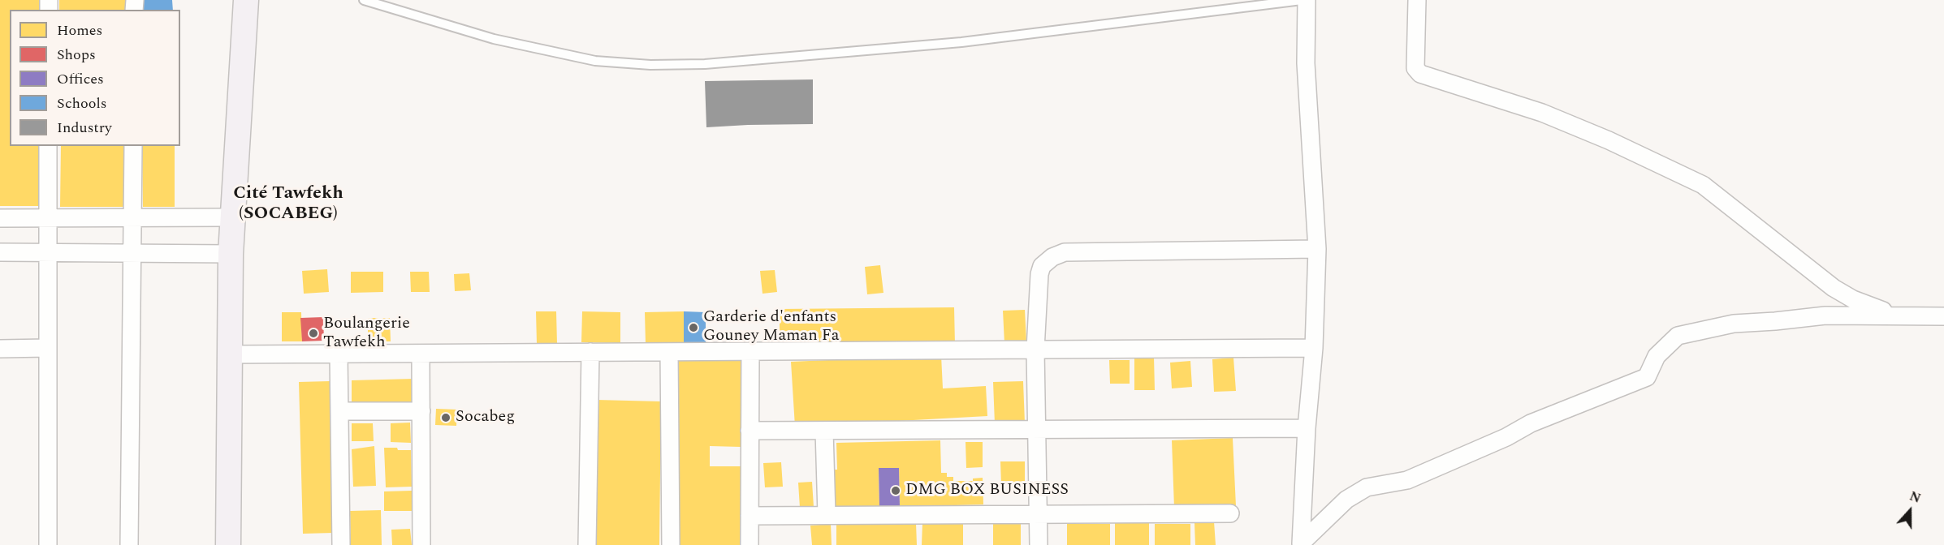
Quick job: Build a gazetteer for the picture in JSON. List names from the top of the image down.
{
  "districts": ["Cité Tawfekh (SOCABEG)"],
  "places": [
    "Garderie d'enfants Gouney Maman Fa",
    "Boulangerie Tawfekh",
    "Socabeg",
    "DMG BOX BUSINESS"
  ],
  "legend": [
    "Homes",
    "Shops",
    "Offices",
    "Schools",
    "Industry"
  ],
  "north": "top"
}
